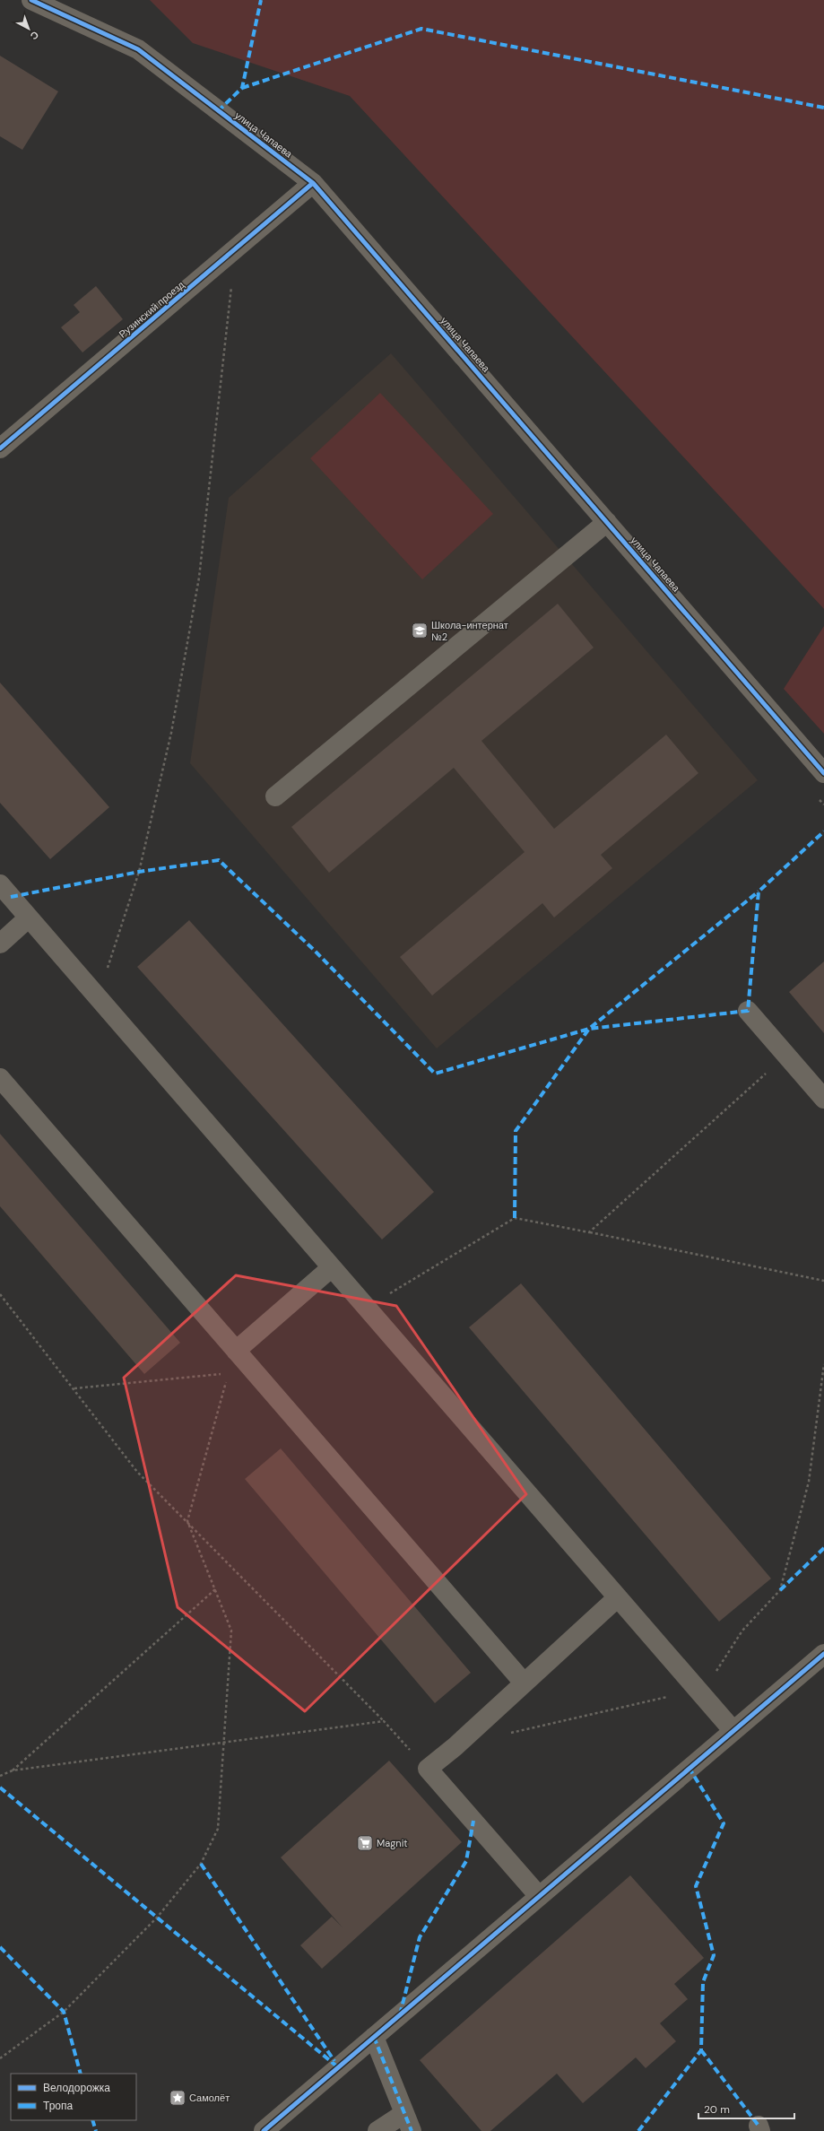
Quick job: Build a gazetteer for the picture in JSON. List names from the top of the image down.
{
  "streets": {
    "street": ["улица Чапаева", "Рузинский проезд"]
  },
  "crossings": [
    ["улица Чапаева", "Рузинский проезд"]
  ],
  "places": {
    "school or university": ["Школа-интернат №2"],
    "supermarket": ["Magnit"],
    "place": ["Самолёт"]
  },
  "legend": ["Велодорожка", "Тропа"],
  "scale_bar": "20 m",
  "north": "bottom right"
}
